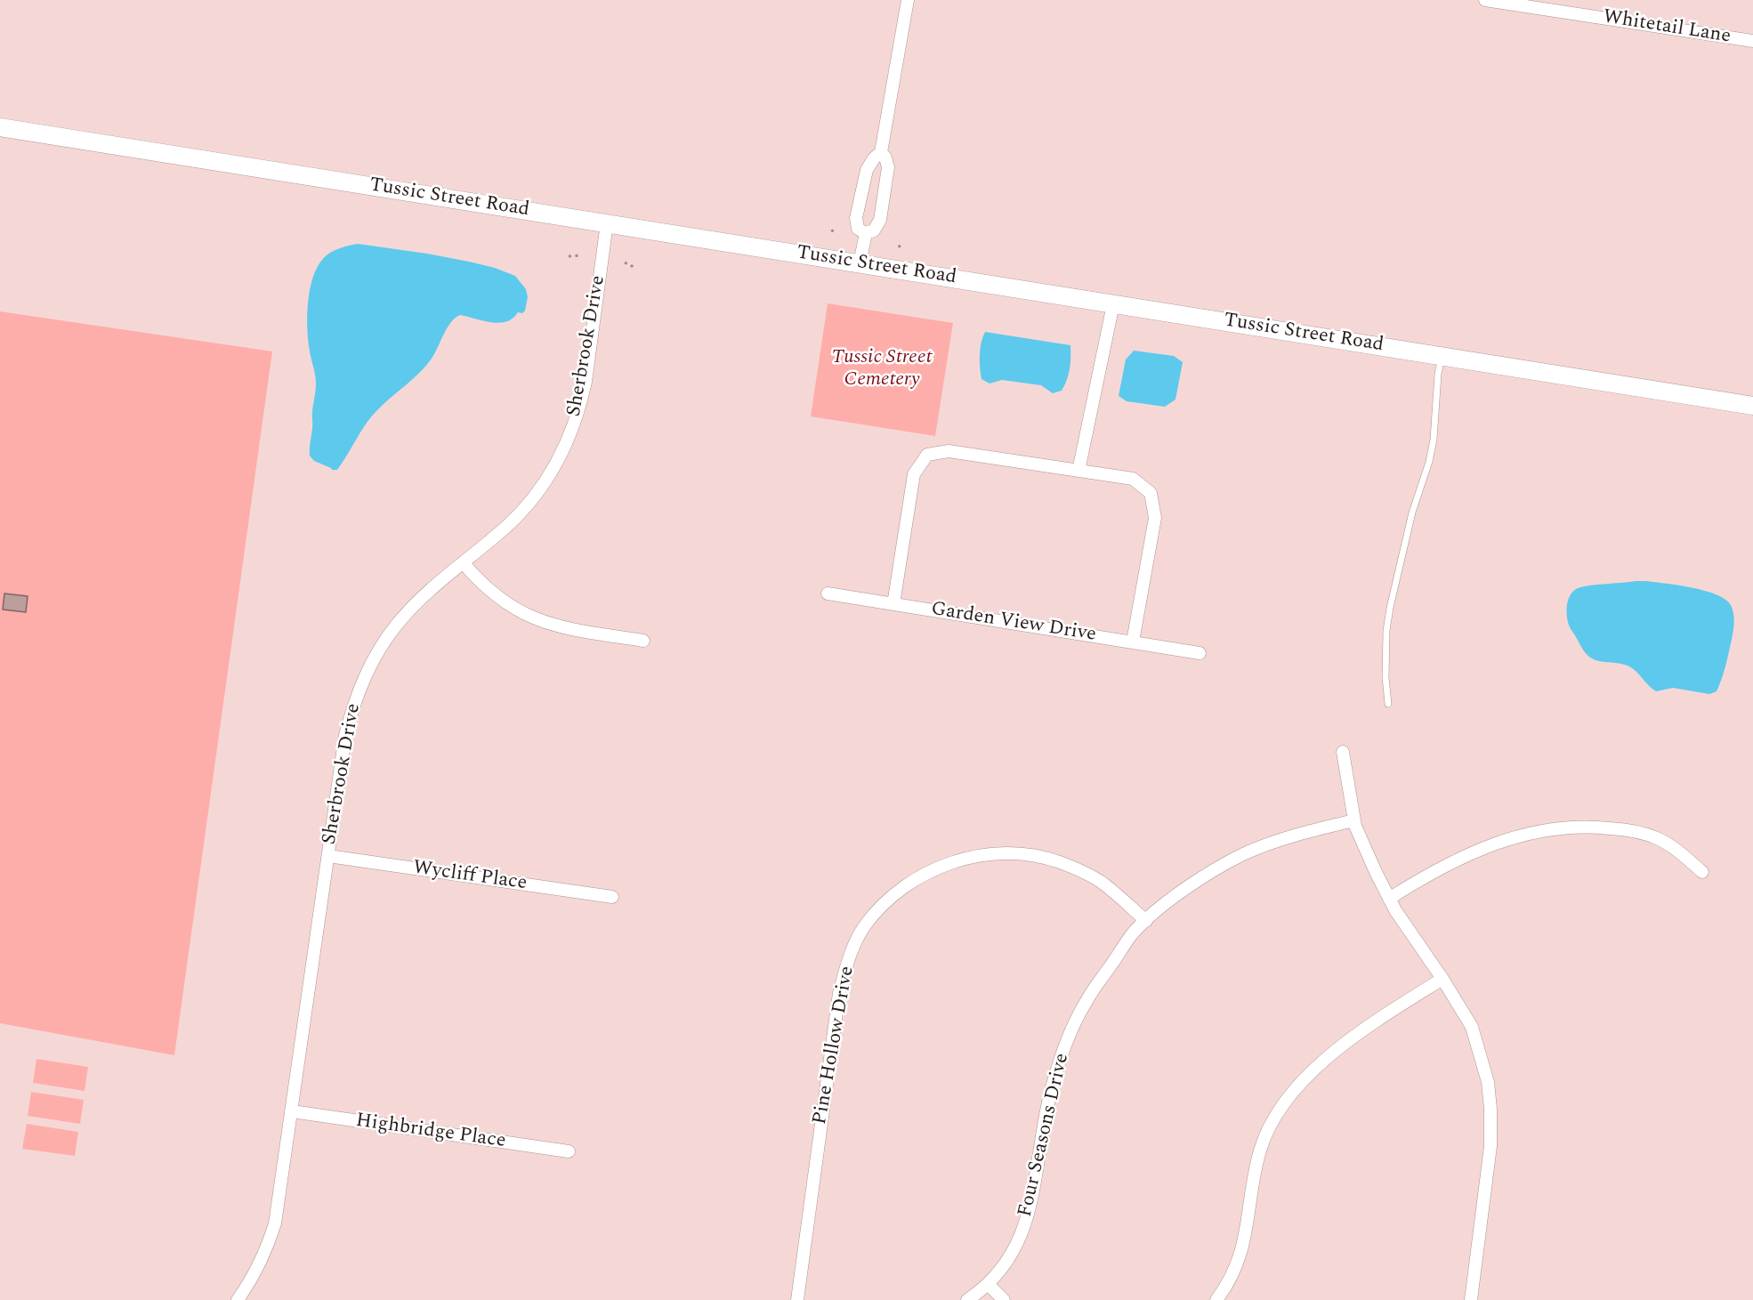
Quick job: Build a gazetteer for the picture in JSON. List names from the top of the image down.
{
  "streets": {
    "main road": ["Tussic Street Road"],
    "street": [
      "Whitetail Lane",
      "Sherbrook Drive",
      "Garden View Drive",
      "Wycliff Place",
      "Pine Hollow Drive",
      "Highbridge Place",
      "Four Seasons Drive"
    ]
  },
  "crossings": [
    ["Tussic Street Road", "Sherbrook Drive"],
    ["Sherbrook Drive", "Wycliff Place"],
    ["Sherbrook Drive", "Highbridge Place"],
    ["Pine Hollow Drive", "Four Seasons Drive"]
  ],
  "parks": ["Tussic Street Cemetery"]
}
